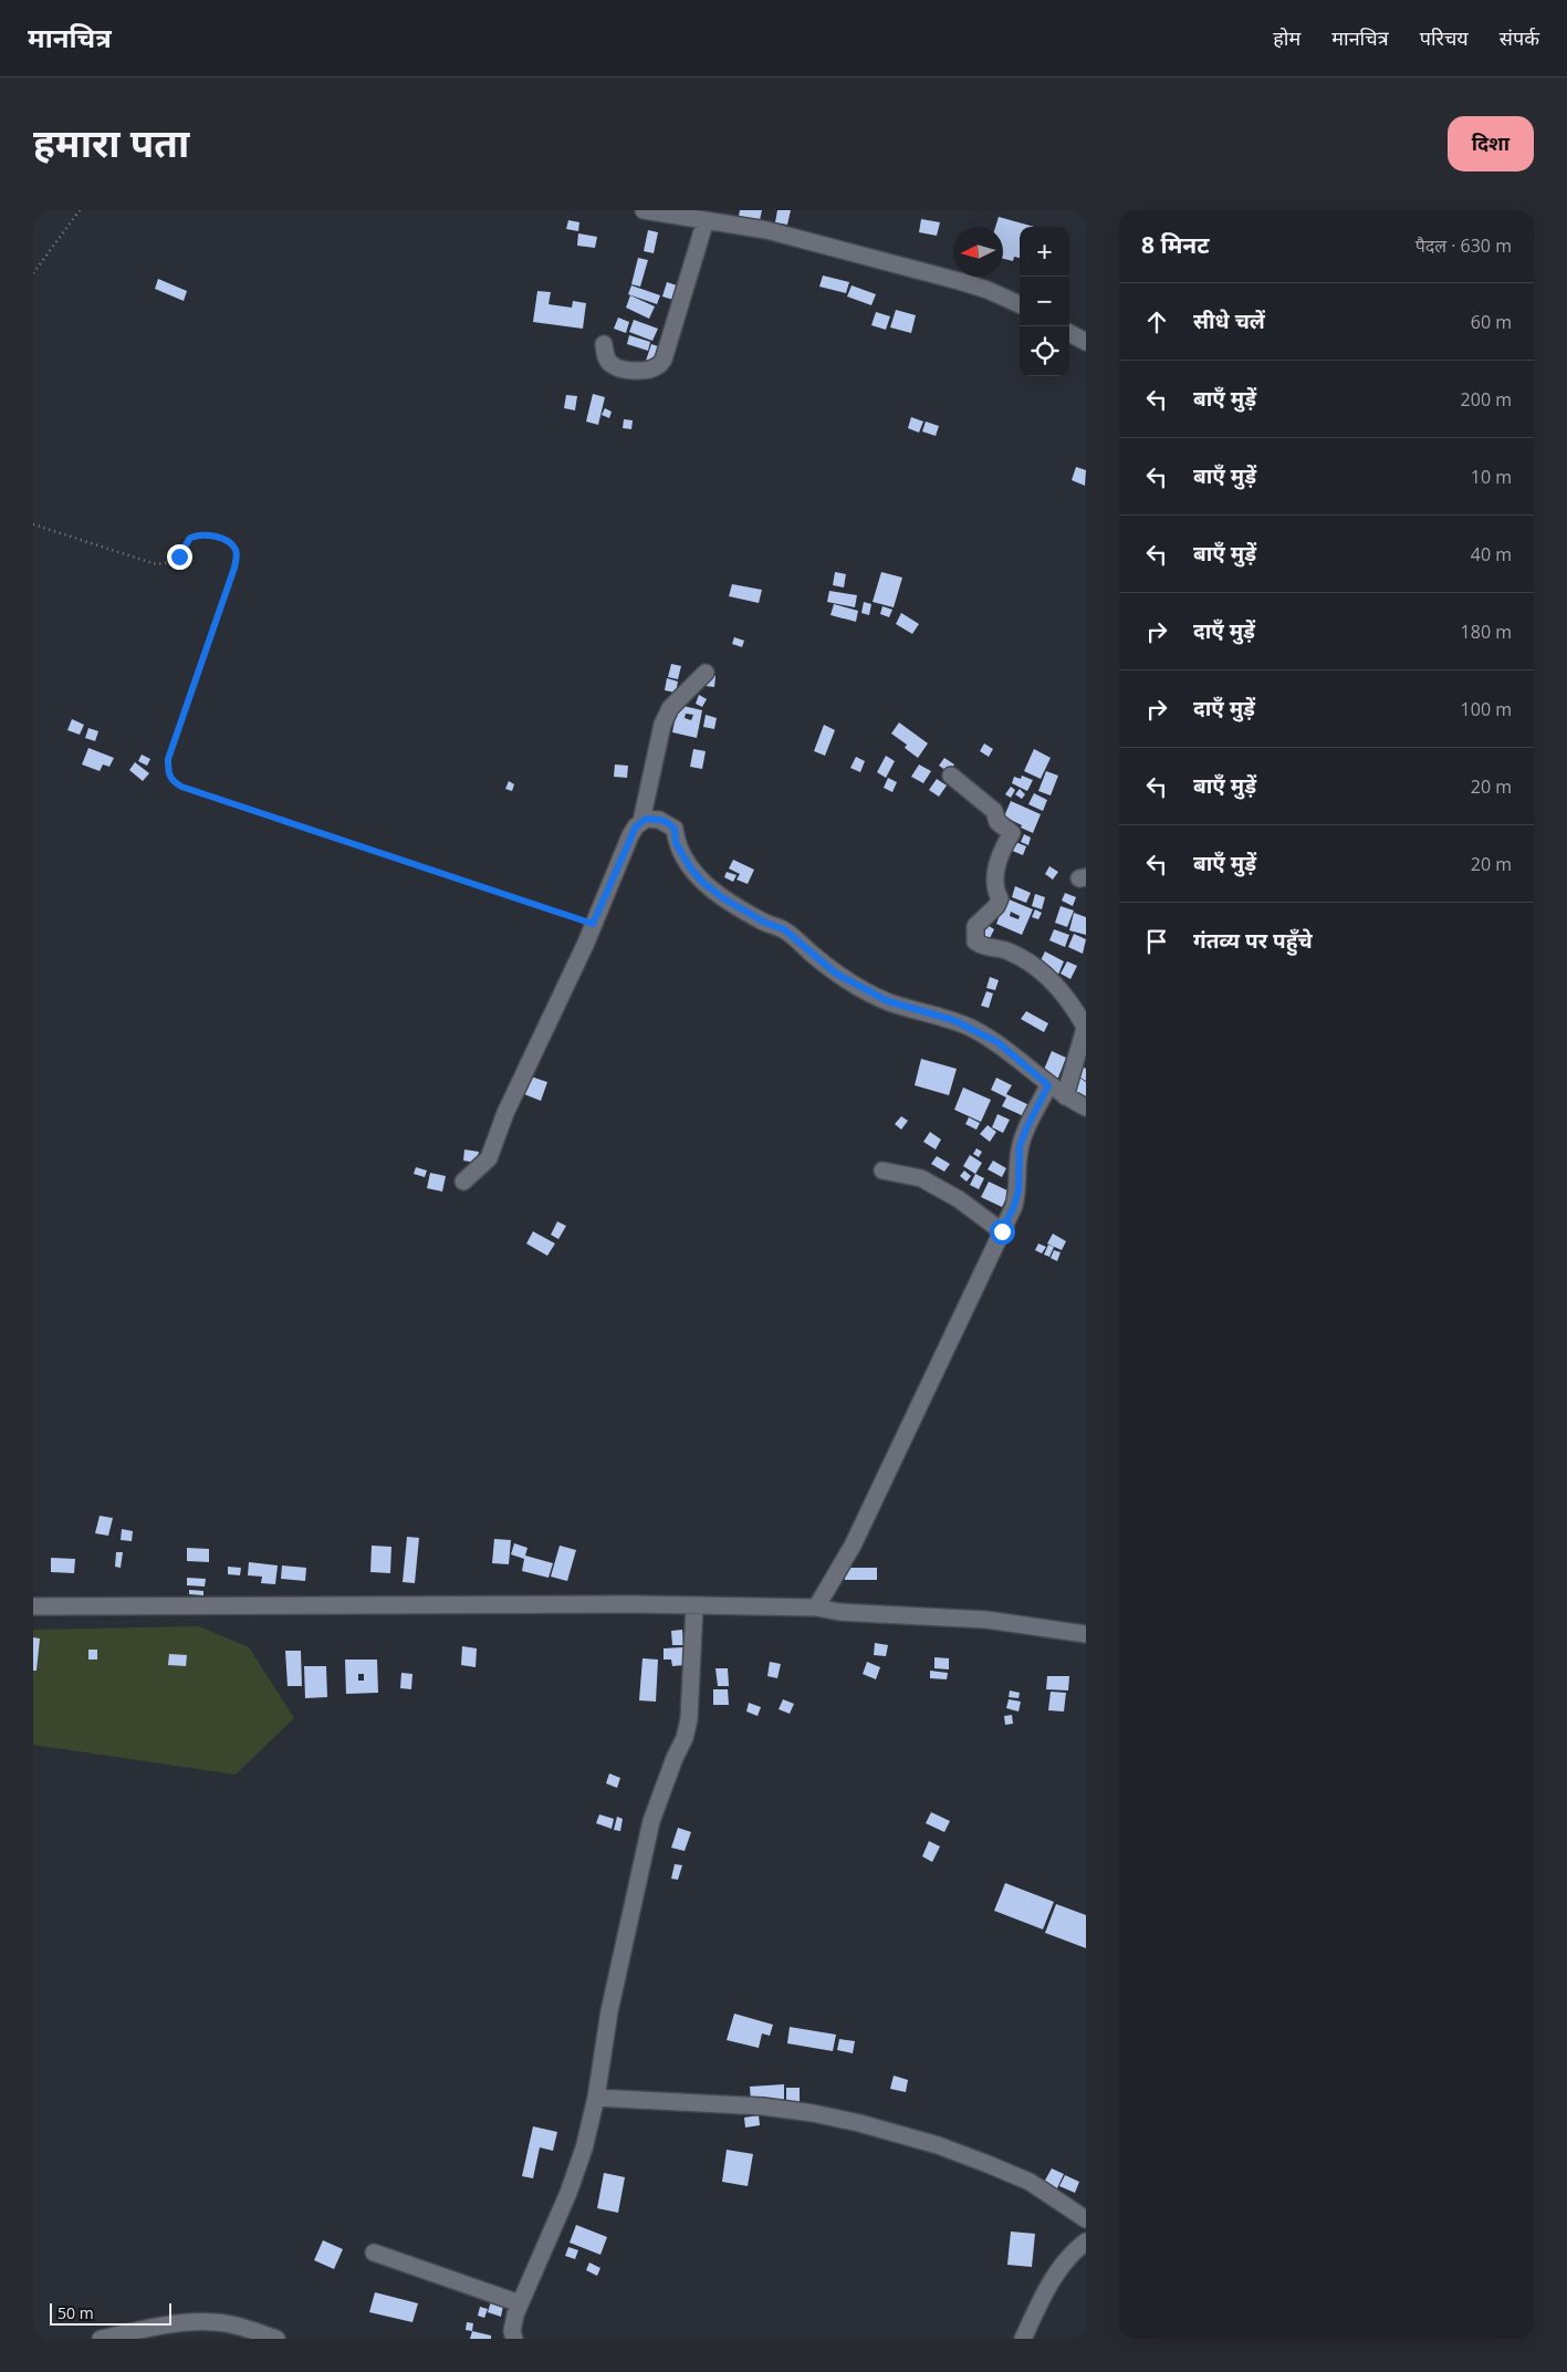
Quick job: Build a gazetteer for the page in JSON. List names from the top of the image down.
{
  "scale_bar": "50 m",
  "north": "left",
  "page": {
    "header": "मानचित्र",
    "nav": [
      "होम",
      "मानचित्र",
      "परिचय",
      "संपर्क"
    ],
    "title": "हमारा पता",
    "buttons": "दिशा",
    "heading": ["8 मिनट", "पैदल · 630 m"],
    "map_buttons": ["+", "−"],
    "list": [
      ["सीधे चलें", "60 m"],
      ["बाएँ मुड़ें", "200 m"],
      ["बाएँ मुड़ें", "10 m"],
      ["बाएँ मुड़ें", "40 m"],
      ["दाएँ मुड़ें", "180 m"],
      ["दाएँ मुड़ें", "100 m"],
      ["बाएँ मुड़ें", "20 m"],
      ["बाएँ मुड़ें", "20 m"],
      "गंतव्य पर पहुँचे"
    ],
    "scale": "50 m"
  }
}
